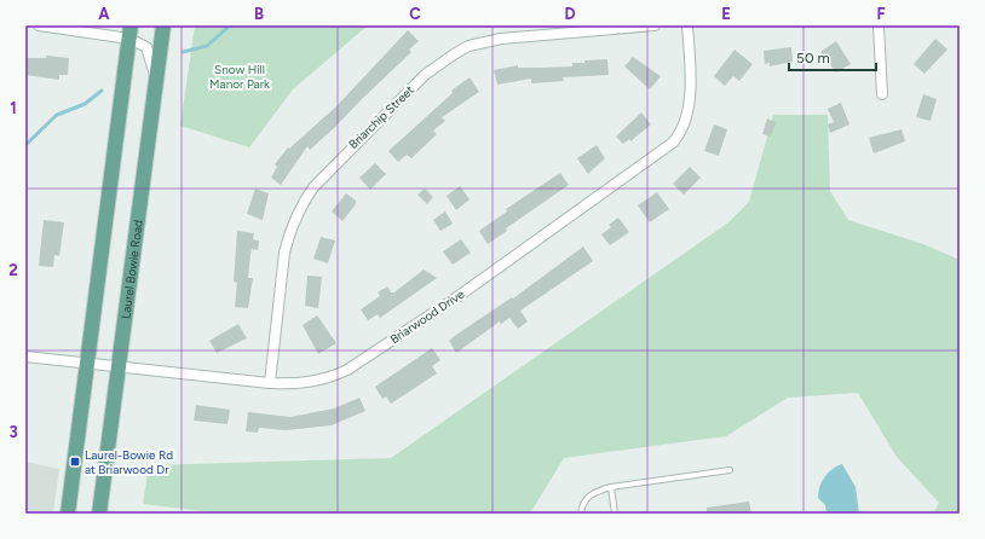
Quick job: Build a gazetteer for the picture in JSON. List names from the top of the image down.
{
  "streets": {
    "main road": ["Laurel Bowie Road"],
    "street": ["Briarchip Street", "Briarwood Drive"]
  },
  "crossings": [
    ["Briarchip Street", "Briarwood Drive"],
    ["Laurel Bowie Road", "Briarwood Drive"]
  ],
  "parks": ["Snow Hill Manor Park"],
  "places": {
    "transit": ["Laurel-Bowie Rd at Briarwood Dr"]
  },
  "scale_bar": "50 m",
  "grid": {
    "columns": [
      "A",
      "B",
      "C",
      "D",
      "E",
      "F"
    ],
    "rows": ["1", "2", "3"]
  }
}
